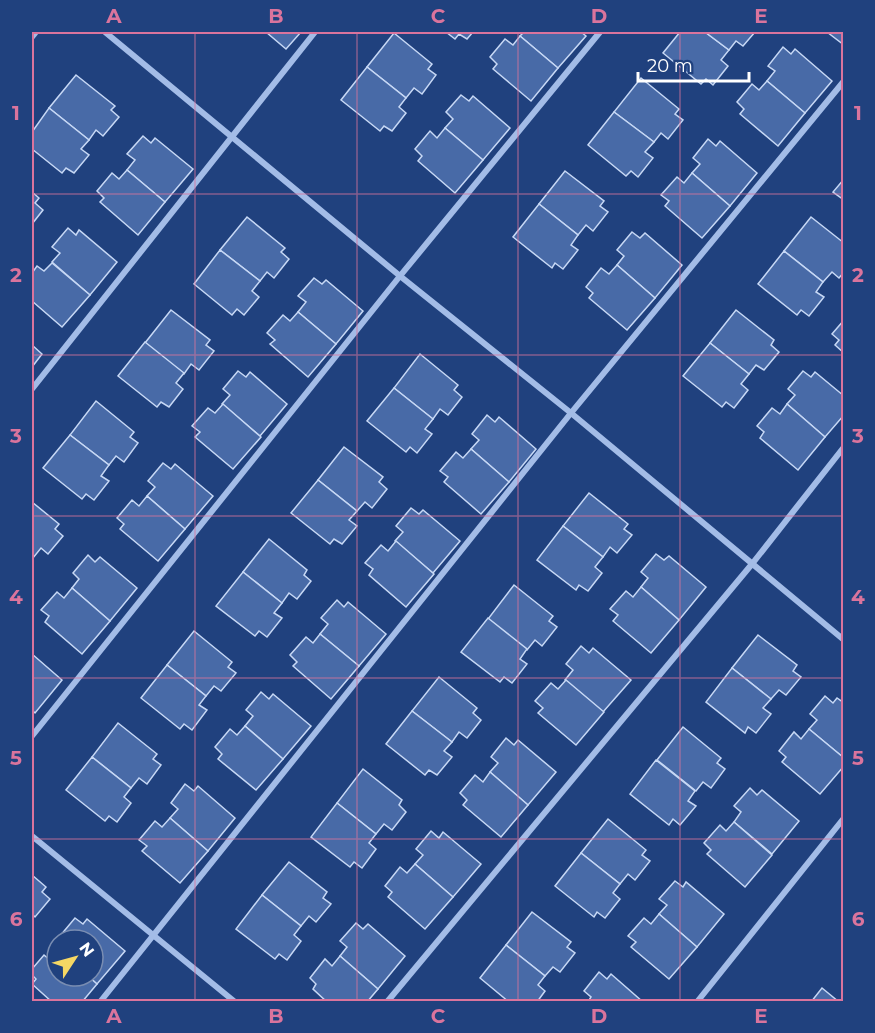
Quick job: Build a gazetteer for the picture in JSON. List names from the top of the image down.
{
  "scale_bar": "20 m",
  "north": "top right",
  "grid": {
    "columns": [
      "A",
      "B",
      "C",
      "D",
      "E"
    ],
    "rows": [
      "1",
      "2",
      "3",
      "4",
      "5",
      "6"
    ]
  }
}
